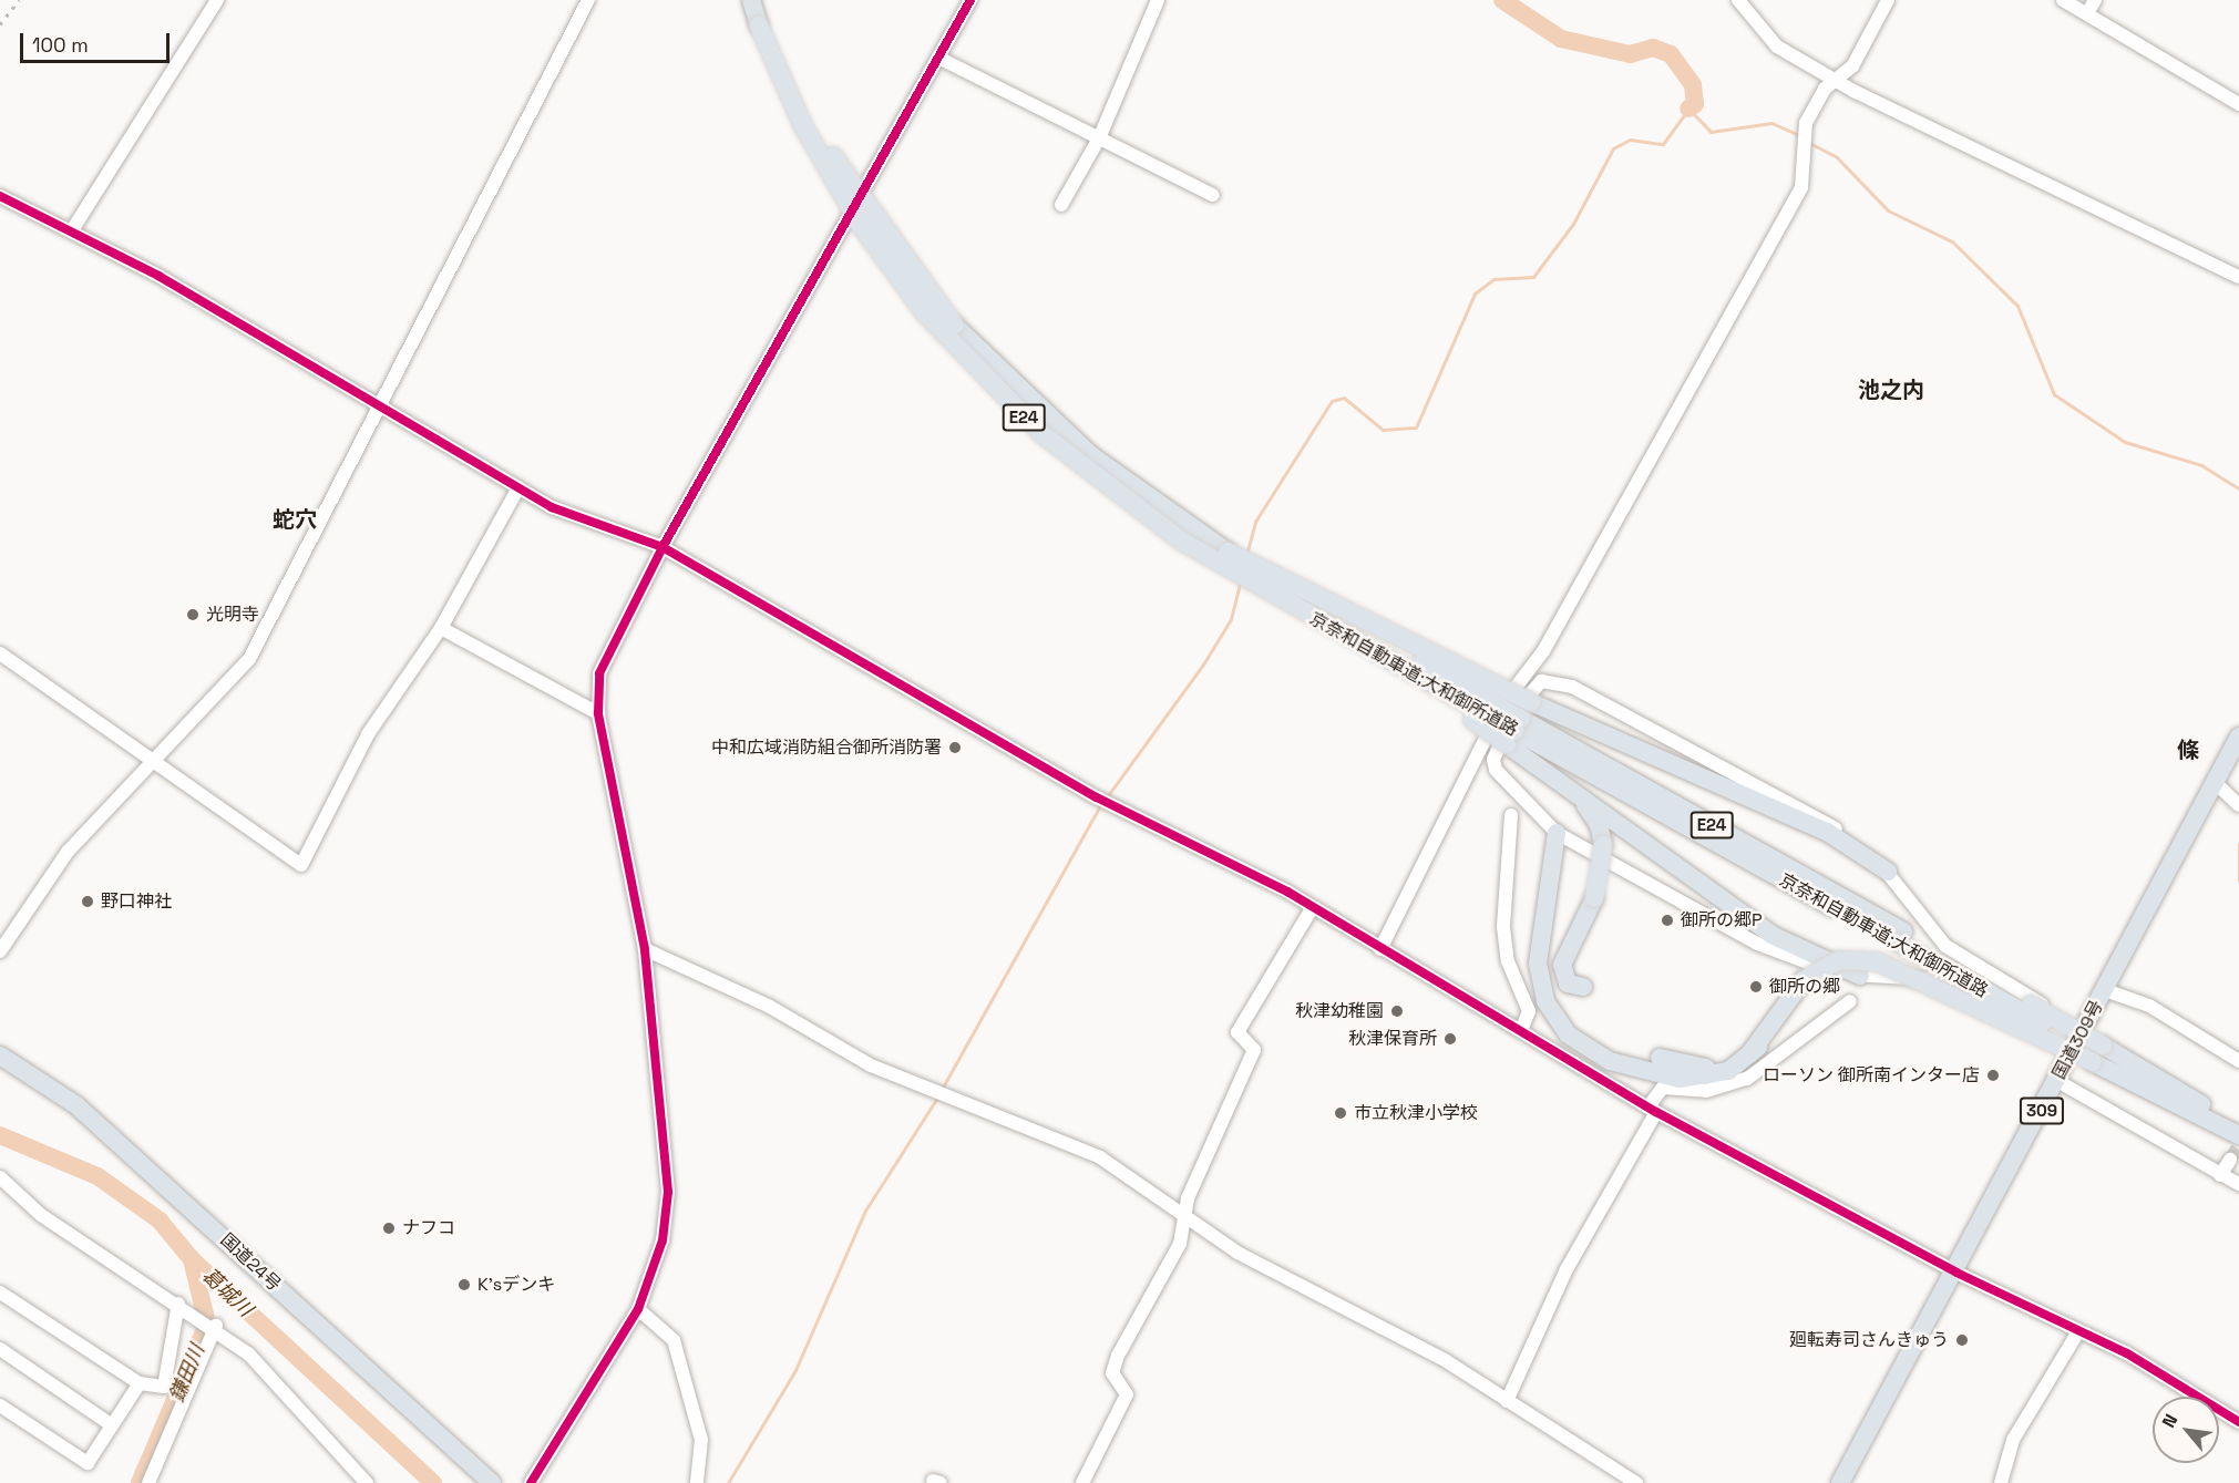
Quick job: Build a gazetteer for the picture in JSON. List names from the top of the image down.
{
  "streets": {
    "highway": [
      "E24",
      "京奈和自動車道;大和御所道路",
      "国道309号",
      "309",
      "国道24号"
    ]
  },
  "districts": ["池之内", "蛇穴", "條"],
  "water": ["葛城川", "鎌田川"],
  "places": [
    "光明寺",
    "中和広域消防組合御所消防署",
    "野口神社",
    "御所の郷P",
    "御所の郷",
    "秋津幼稚園",
    "秋津保育所",
    "ローソン 御所南インター店",
    "市立秋津小学校",
    "ナフコ",
    "K'sデンキ",
    "廻転寿司さんきゅう"
  ],
  "scale_bar": "100 m",
  "north": "top left"
}
